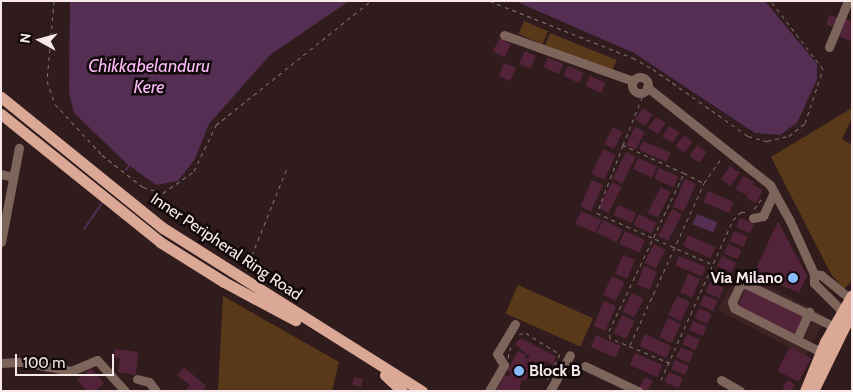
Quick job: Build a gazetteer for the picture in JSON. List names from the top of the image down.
{
  "streets": {
    "main road": ["Inner Peripheral Ring Road"]
  },
  "water": ["Chikkabelanduru Kere"],
  "places": ["Via Milano", "Block B"],
  "scale_bar": "100 m",
  "north": "left"
}
